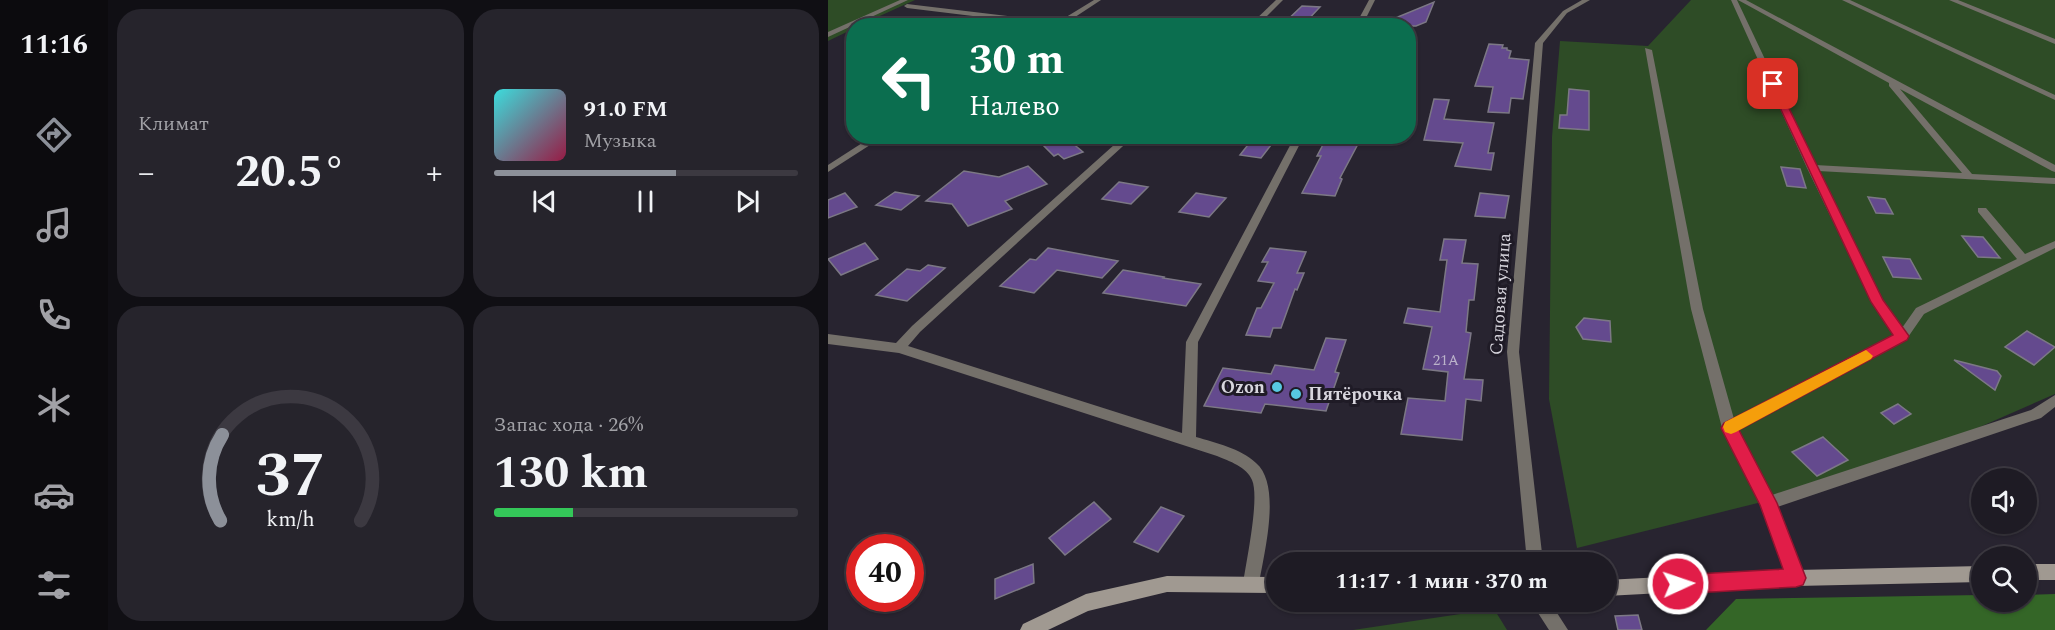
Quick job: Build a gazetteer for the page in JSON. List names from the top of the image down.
{
  "streets": {
    "street": ["Садовая улица"]
  },
  "places": ["Ozon", "Пятёрочка"],
  "house_numbers": ["21А"],
  "page": {
    "tabs": "11:16",
    "tile": [
      "Климат",
      ["Запас хода · 26%", "130 km"]
    ],
    "turn": ["30 m", "Налево"],
    "song": ["91.0 FM", "Музыка"],
    "heat": ["−", "20.5°", "+"],
    "limit": "40",
    "trip": "11:17 · 1 мин · 370 m",
    "gauge": ["37", "km/h"]
  }
}
